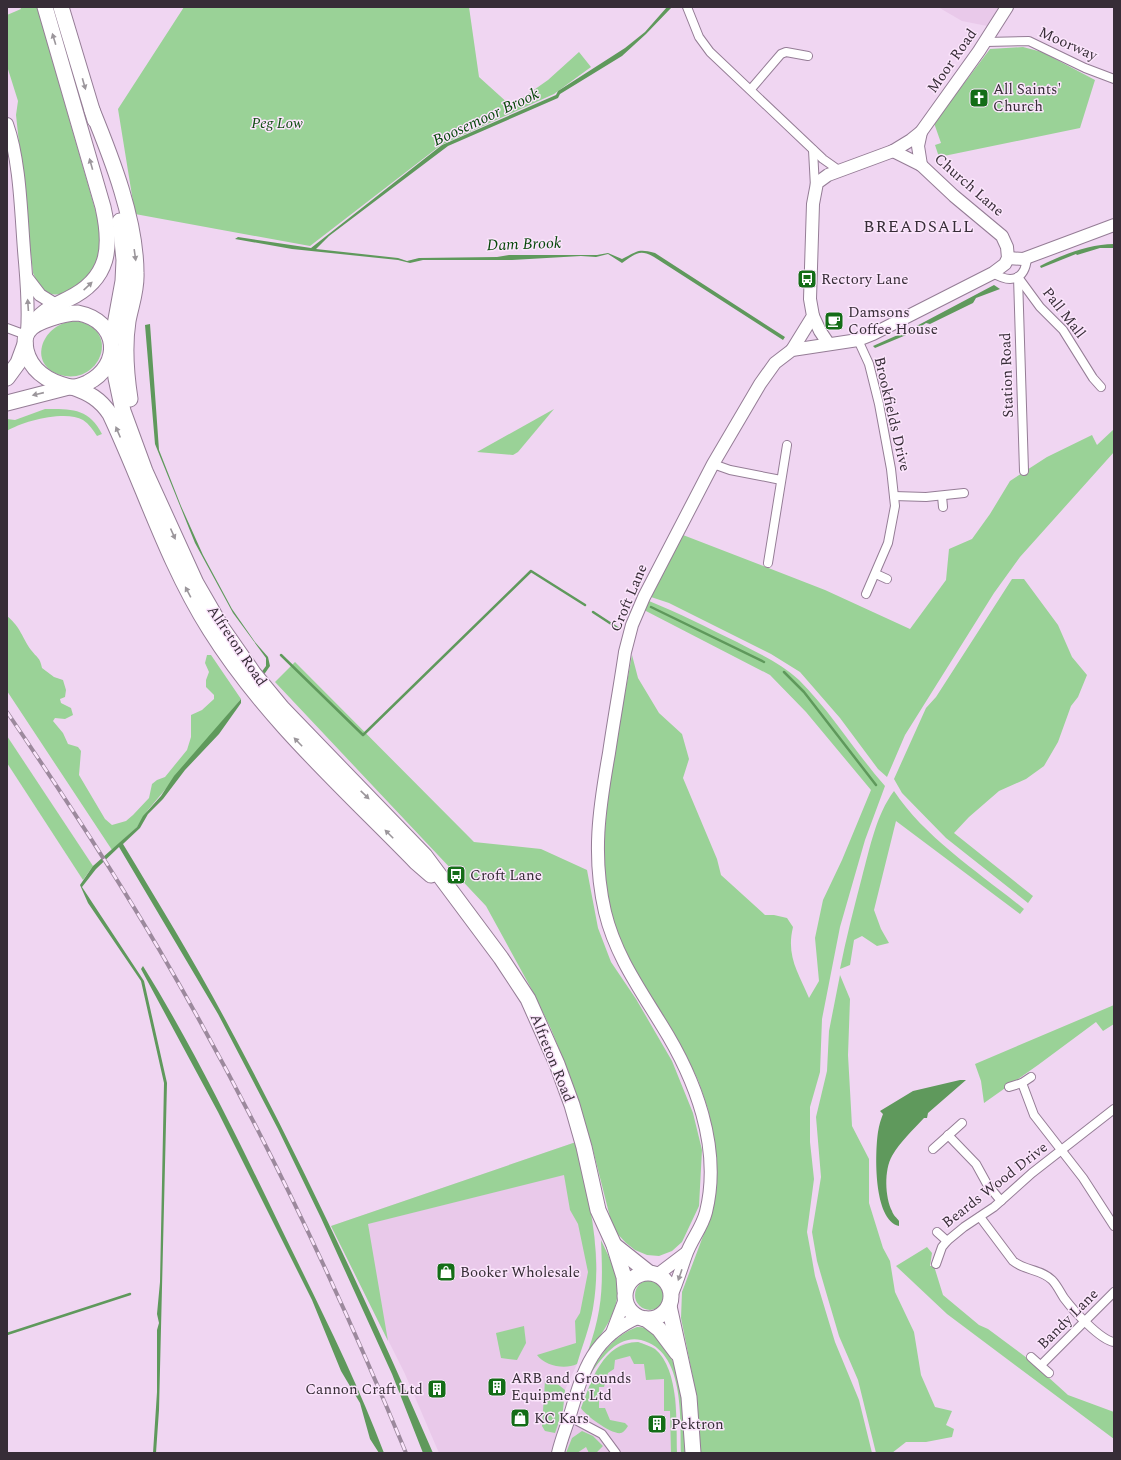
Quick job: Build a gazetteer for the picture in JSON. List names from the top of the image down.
{
  "streets": {
    "highway": ["Alfreton Road"],
    "street": [
      "Moorway",
      "Moor Road",
      "Church Lane",
      "Pall Mall",
      "Station Road",
      "Brookfields Drive",
      "Croft Lane",
      "Beards Wood Drive",
      "Bandy Lane"
    ]
  },
  "crossings": [
    ["Moorway", "Moor Road"],
    ["Moor Road", "Church Lane"],
    ["Church Lane", "Croft Lane"],
    ["Pall Mall", "Station Road"],
    ["Brookfields Drive", "Croft Lane"],
    ["Croft Lane", "Alfreton Road"]
  ],
  "districts": ["BREADSALL"],
  "water": ["Boosemoor Brook", "Dam Brook"],
  "parks": ["Peg Low"],
  "places": {
    "church": ["All Saints' Church"],
    "bus stop": ["Rectory Lane", "Croft Lane"],
    "cafe": ["Damsons Coffee House"],
    "shop": ["Booker Wholesale", "KC Kars"],
    "building": ["ARB and Grounds Equipment Ltd", "Cannon Craft Ltd", "Pektron"]
  }
}
